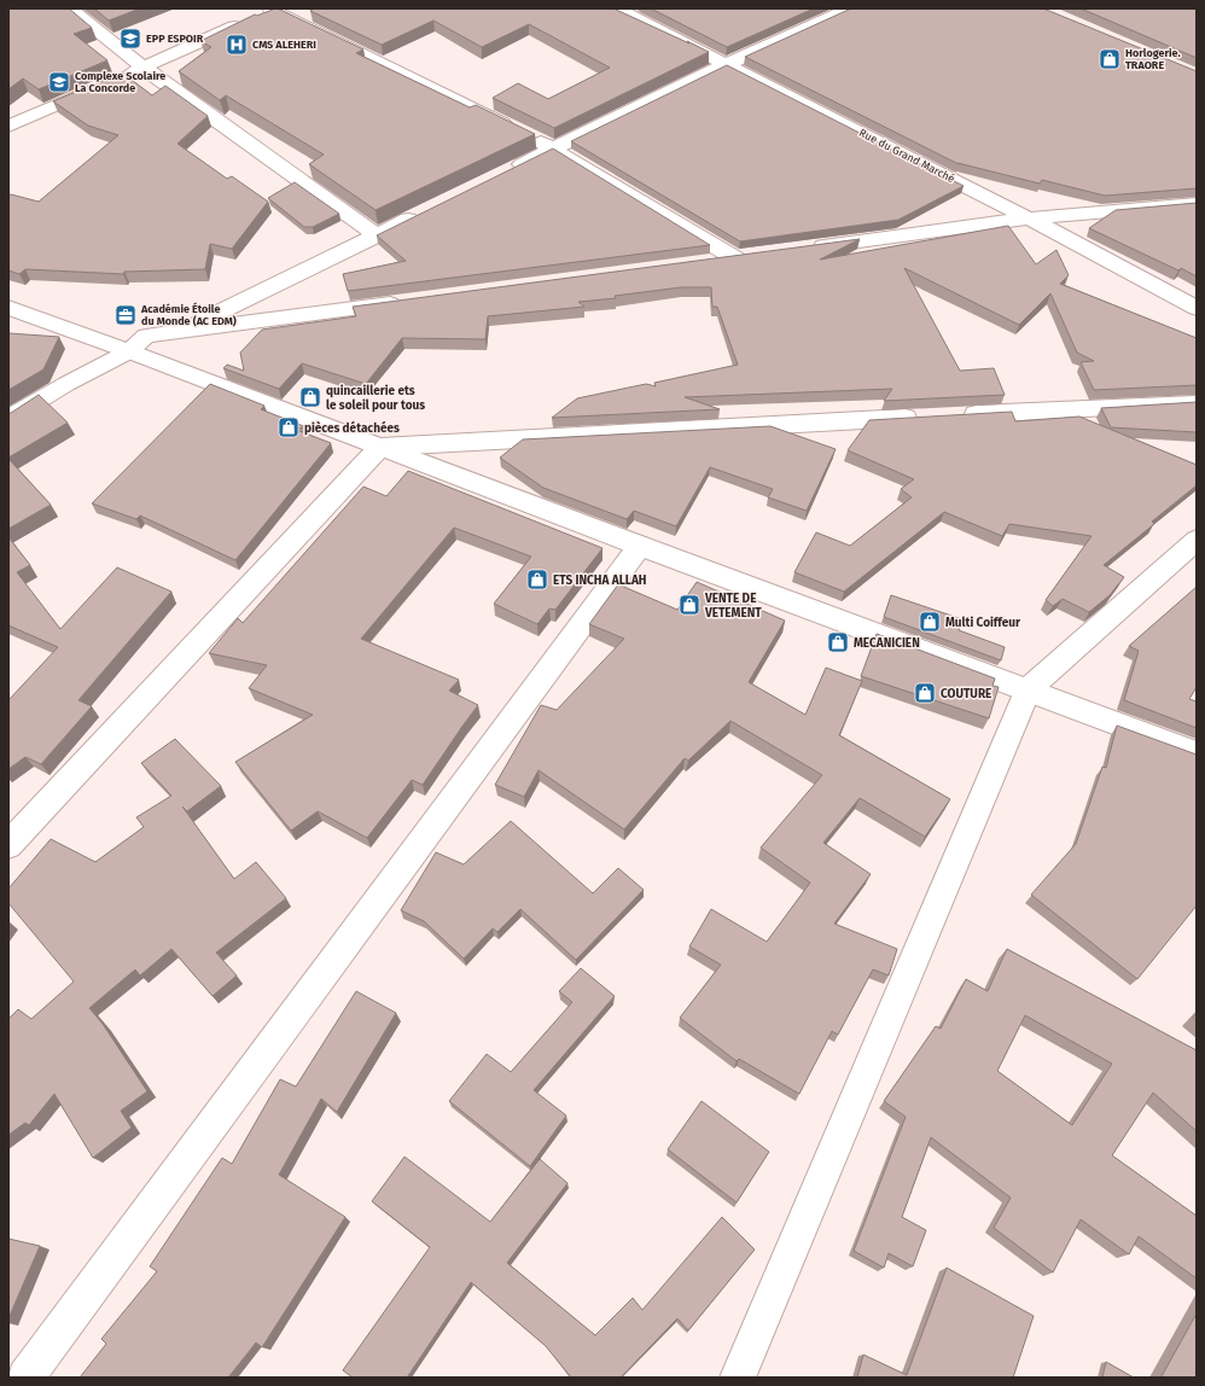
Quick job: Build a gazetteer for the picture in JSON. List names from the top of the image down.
{
  "streets": {
    "street": ["Rue du Grand Marché"]
  },
  "places": {
    "school or university": ["EPP ESPOIR", "Complexe Scolaire La Concorde"],
    "hospital": ["CMS ALEHERI"],
    "shop": [
      "Horlogerie. TRAORE",
      "quincaillerie ets le soleil pour tous",
      "pièces détachées",
      "ETS INCHA ALLAH",
      "VENTE DE VETEMENT",
      "Multi Coiffeur",
      "MECANICIEN",
      "COUTURE"
    ],
    "office": ["Académie Étoile du Monde (AC EDM)"]
  }
}
